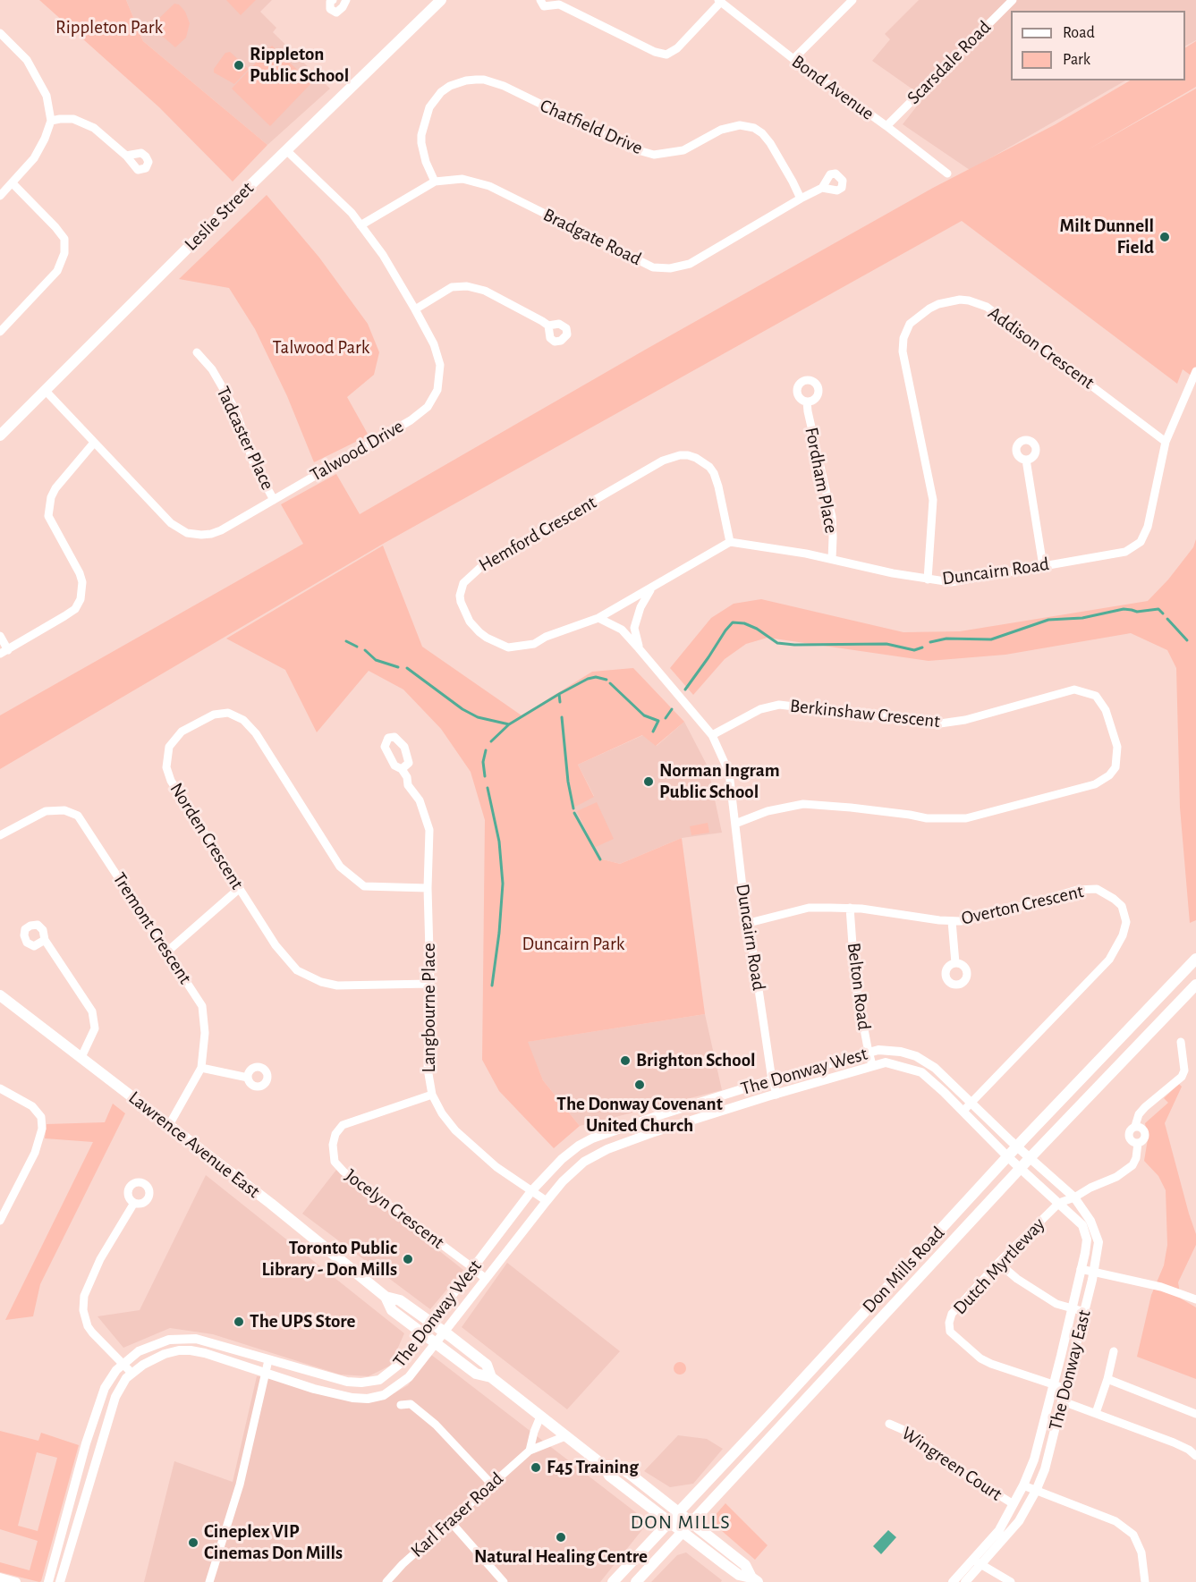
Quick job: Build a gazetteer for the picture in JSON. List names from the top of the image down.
{
  "streets": {
    "main road": ["Leslie Street", "Lawrence Avenue East", "Don Mills Road"],
    "street": [
      "Scarsdale Road",
      "Bond Avenue",
      "Chatfield Drive",
      "Bradgate Road",
      "Addison Crescent",
      "Tadcaster Place",
      "Talwood Drive",
      "Fordham Place",
      "Hemford Crescent",
      "Duncairn Road",
      "Berkinshaw Crescent",
      "Norden Crescent",
      "Overton Crescent",
      "Tremont Crescent",
      "Belton Road",
      "Langbourne Place",
      "The Donway West",
      "Jocelyn Crescent",
      "Dutch Myrtleway",
      "The Donway East",
      "Wingreen Court",
      "Karl Fraser Road"
    ]
  },
  "crossings": [
    ["Scarsdale Road", "Bond Avenue"],
    ["Chatfield Drive", "Bradgate Road"],
    ["Leslie Street", "Talwood Drive"],
    ["Bradgate Road", "Talwood Drive"],
    ["Addison Crescent", "Duncairn Road"],
    ["Tadcaster Place", "Talwood Drive"],
    ["Fordham Place", "Duncairn Road"],
    ["Hemford Crescent", "Duncairn Road"],
    ["Duncairn Road", "Berkinshaw Crescent"],
    ["Duncairn Road", "Overton Crescent"],
    ["Duncairn Road", "The Donway West"],
    ["Norden Crescent", "Langbourne Place"],
    ["Overton Crescent", "Belton Road"],
    ["Overton Crescent", "The Donway West"],
    ["Tremont Crescent", "Lawrence Avenue East"],
    ["Belton Road", "The Donway West"],
    ["Langbourne Place", "The Donway West"],
    ["Langbourne Place", "Jocelyn Crescent"],
    ["The Donway West", "Lawrence Avenue East"],
    ["The Donway West", "Jocelyn Crescent"],
    ["The Donway West", "Don Mills Road"],
    ["The Donway West", "The Donway East"],
    ["Lawrence Avenue East", "Don Mills Road"],
    ["Lawrence Avenue East", "Karl Fraser Road"],
    ["Dutch Myrtleway", "The Donway East"],
    ["Don Mills Road", "The Donway East"],
    ["The Donway East", "Wingreen Court"]
  ],
  "districts": ["DON MILLS"],
  "parks": ["Rippleton Park", "Talwood Park", "Duncairn Park"],
  "places": [
    "Rippleton Public School",
    "Milt Dunnell Field",
    "Norman Ingram Public School",
    "Brighton School",
    "The Donway Covenant United Church",
    "Toronto Public Library - Don Mills",
    "The UPS Store",
    "F45 Training",
    "Natural Healing Centre",
    "Cineplex VIP Cinemas Don Mills"
  ],
  "legend": ["Road", "Park"]
}
